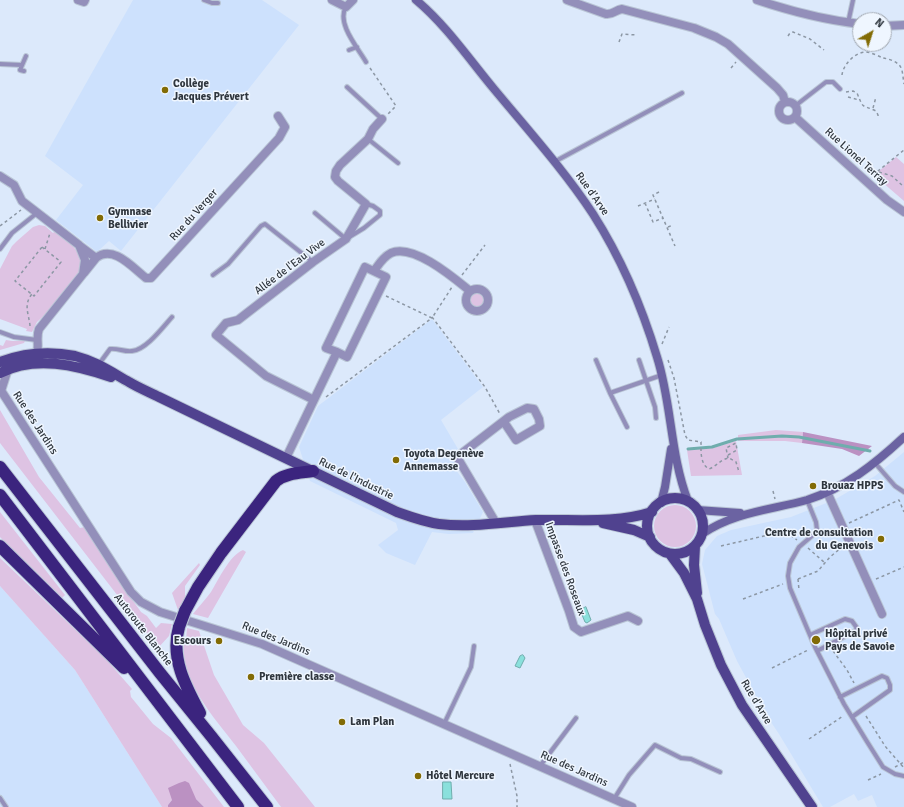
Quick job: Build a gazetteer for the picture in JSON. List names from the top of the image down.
{
  "streets": {
    "highway": ["Autoroute Blanche"],
    "main road": ["Rue d'Arve", "Rue de l'Industrie"],
    "street": [
      "Rue Lionel Terray",
      "Rue du Verger",
      "Allée de l'Eau Vive",
      "Rue des Jardins",
      "Impasse des Roseaux"
    ]
  },
  "crossings": [
    ["Rue d'Arve", "Rue de l'Industrie"],
    ["Rue des Jardins", "Rue de l'Industrie"],
    ["Rue de l'Industrie", "Impasse des Roseaux"]
  ],
  "places": [
    "Collège Jacques Prévert",
    "Gymnase Bellivier",
    "Toyota Degenève Annemasse",
    "Brouaz HPPS",
    "Centre de consultation du Genevois",
    "Hôpital privé Pays de Savoie",
    "Escours",
    "Première classe",
    "Lam Plan",
    "Hôtel Mercure"
  ],
  "north": "top right"
}
